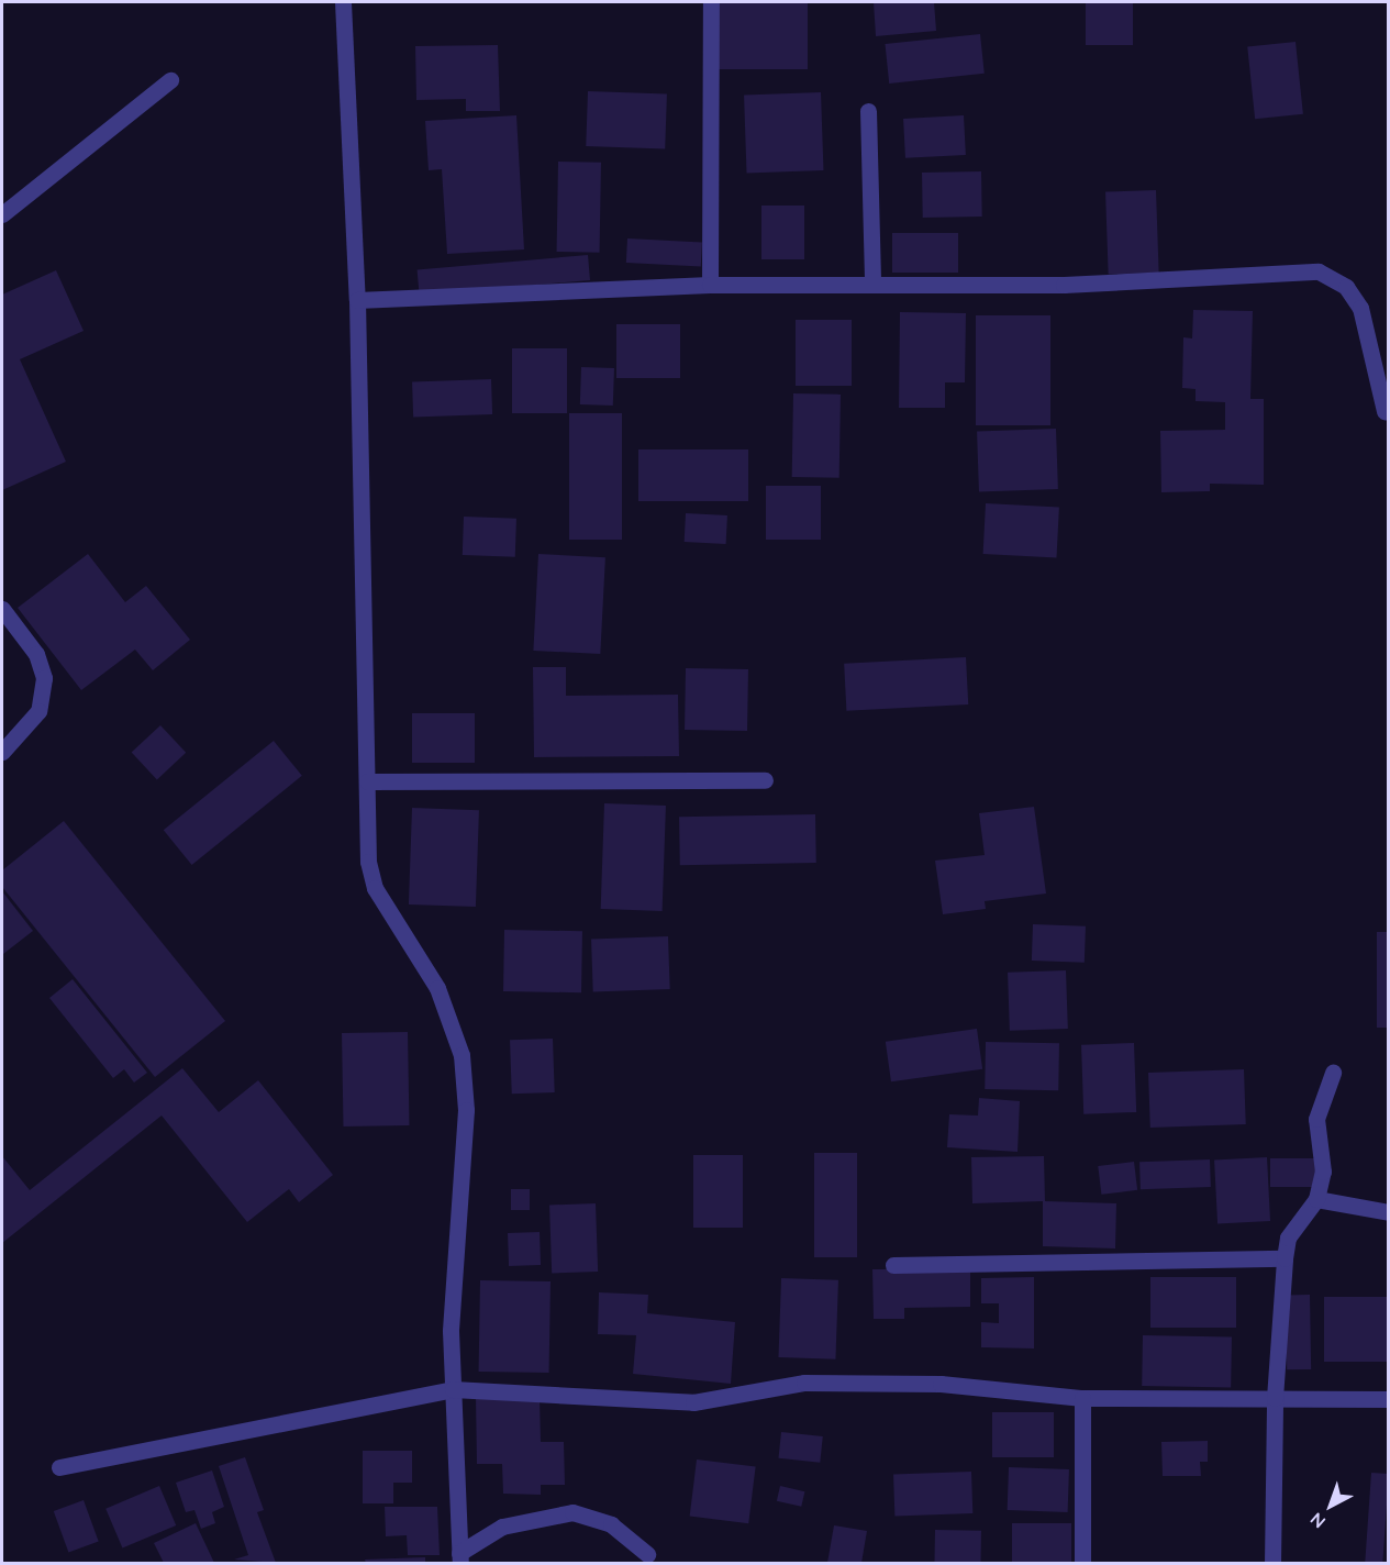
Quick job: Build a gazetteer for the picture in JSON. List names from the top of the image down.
{
  "north": "bottom left"
}
